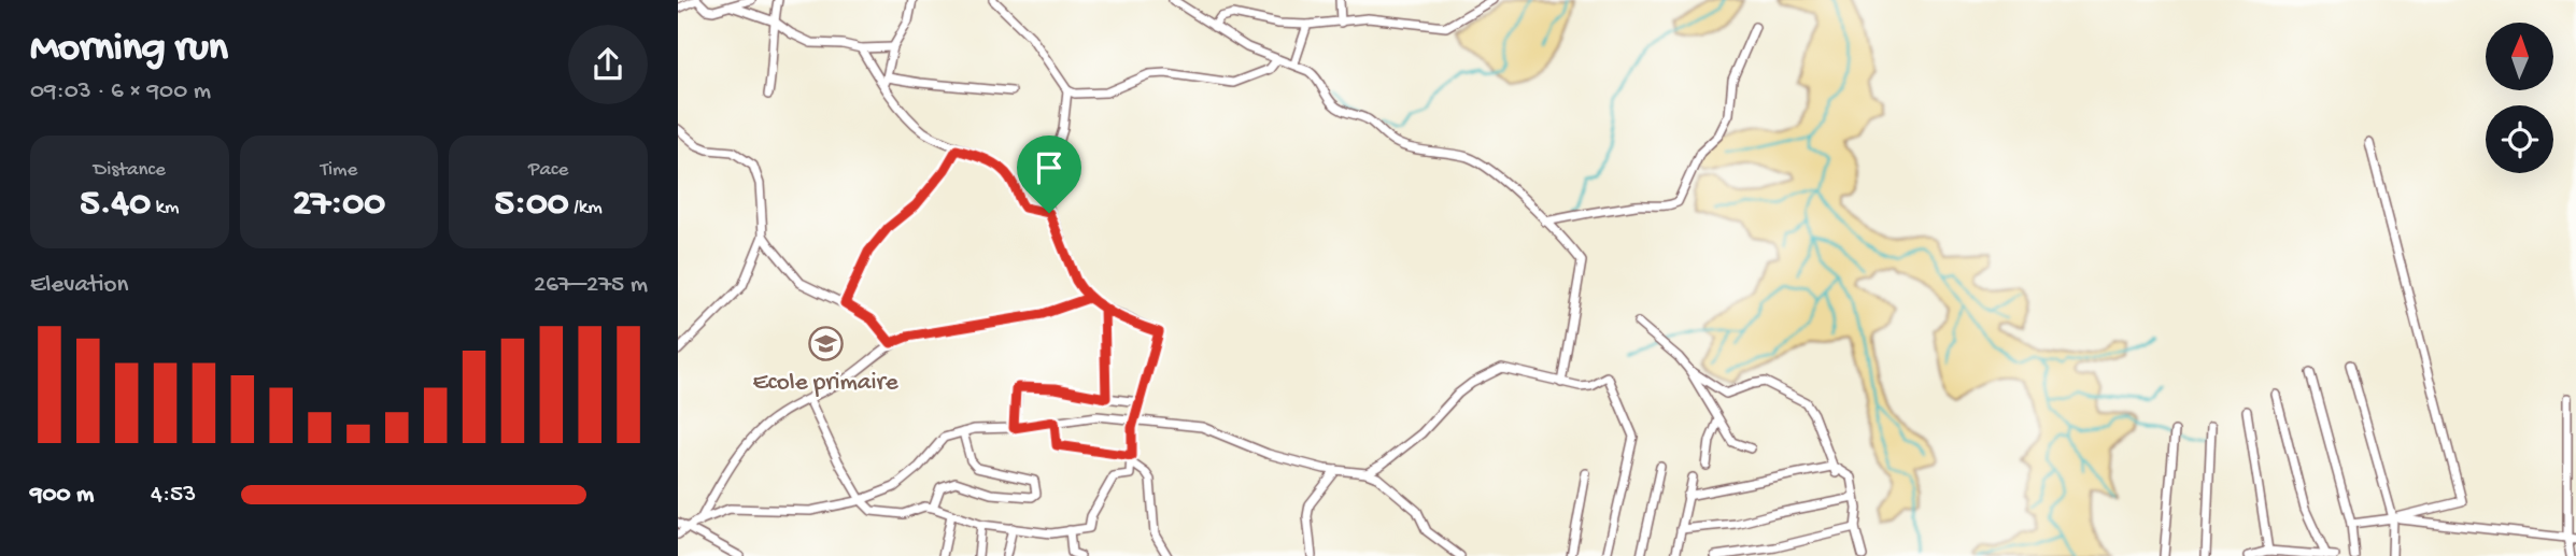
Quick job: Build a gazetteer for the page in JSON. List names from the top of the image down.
{
  "places": {
    "school or university": ["Ecole primaire"]
  },
  "north": "top",
  "page": {
    "heading": ["Morning run", "09:03 · 6 × 900 m"],
    "stats": [
      ["Distance", "5.40 km"],
      ["Time", "27:00"],
      ["Pace", "5:00 /km"]
    ],
    "chart": ["Elevation", "267–275 m"],
    "list": [
      {
        "name": "900 m",
        "note": "4:53"
      }
    ]
  }
}
